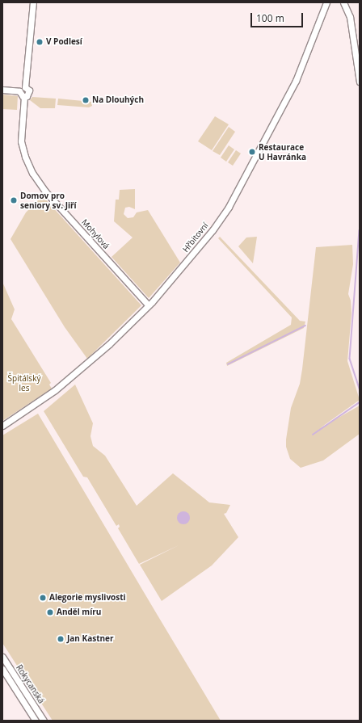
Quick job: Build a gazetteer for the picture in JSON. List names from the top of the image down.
{
  "streets": {
    "street": ["Mohylová", "Hřbitovní", "Rokycanská"]
  },
  "crossings": [
    ["Mohylová", "Hřbitovní"]
  ],
  "parks": ["Špitálský les"],
  "places": [
    "V Podlesí",
    "Na Dlouhých",
    "Restaurace U Havránka",
    "Domov pro seniory sv. Jiří",
    "Alegorie myslivosti",
    "Anděl míru",
    "Jan Kastner"
  ],
  "scale_bar": "100 m"
}
